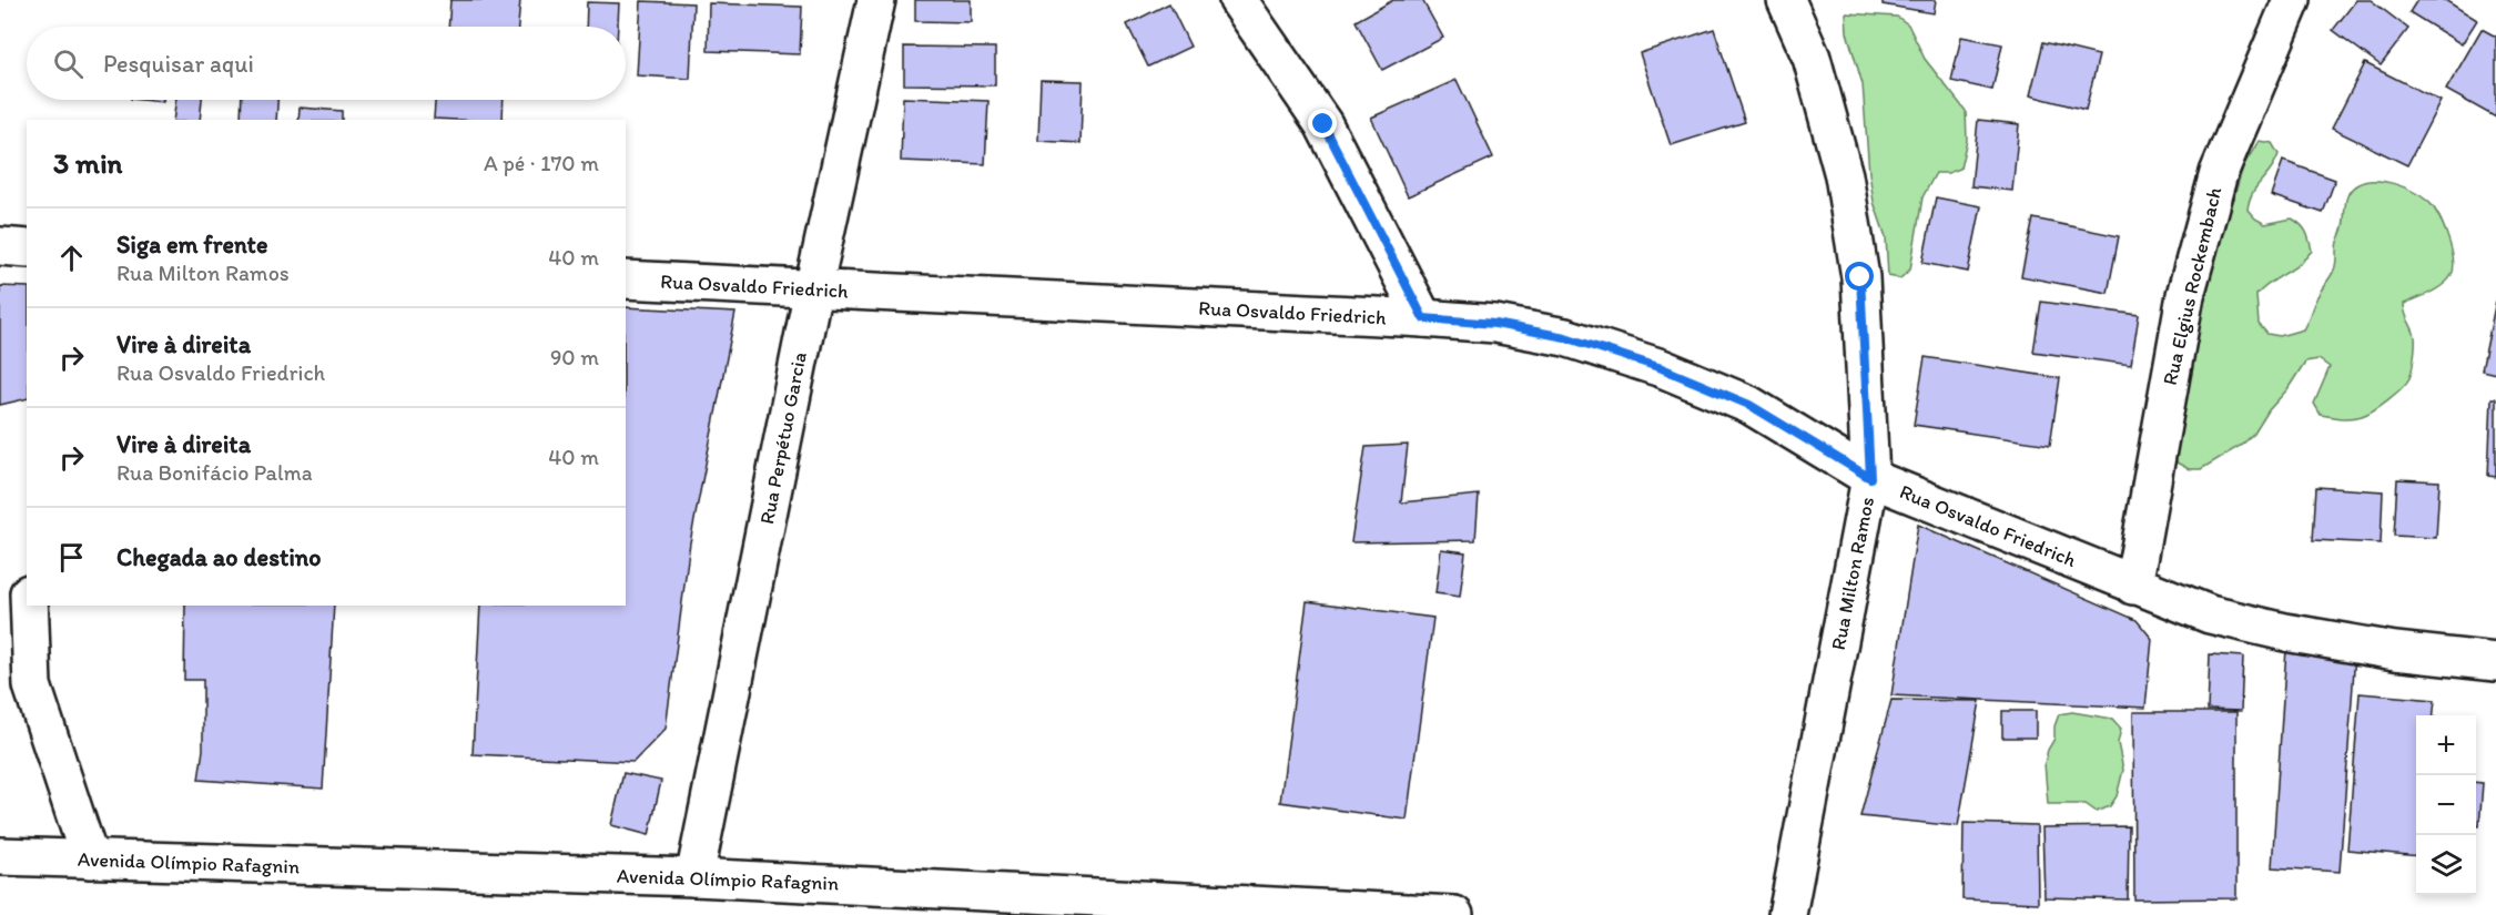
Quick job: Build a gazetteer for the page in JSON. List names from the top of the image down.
{
  "streets": {
    "street": [
      "Rua Osvaldo Friedrich",
      "Rua Elgius Rockembach",
      "Rua Perpétuo Garcia",
      "Rua Milton Ramos",
      "Avenida Olímpio Rafagnin"
    ]
  },
  "crossings": [
    ["Rua Osvaldo Friedrich", "Rua Elgius Rockembach"],
    ["Rua Osvaldo Friedrich", "Rua Perpétuo Garcia"],
    ["Rua Osvaldo Friedrich", "Rua Milton Ramos"],
    ["Rua Perpétuo Garcia", "Avenida Olímpio Rafagnin"]
  ],
  "page": {
    "search": "Pesquisar aqui",
    "heading": ["3 min", "A pé · 170 m"],
    "list": [
      ["Siga em frente", "Rua Milton Ramos", "40 m"],
      ["Vire à direita", "Rua Osvaldo Friedrich", "90 m"],
      ["Vire à direita", "Rua Bonifácio Palma", "40 m"],
      "Chegada ao destino"
    ],
    "map_buttons": ["+", "−"]
  }
}
